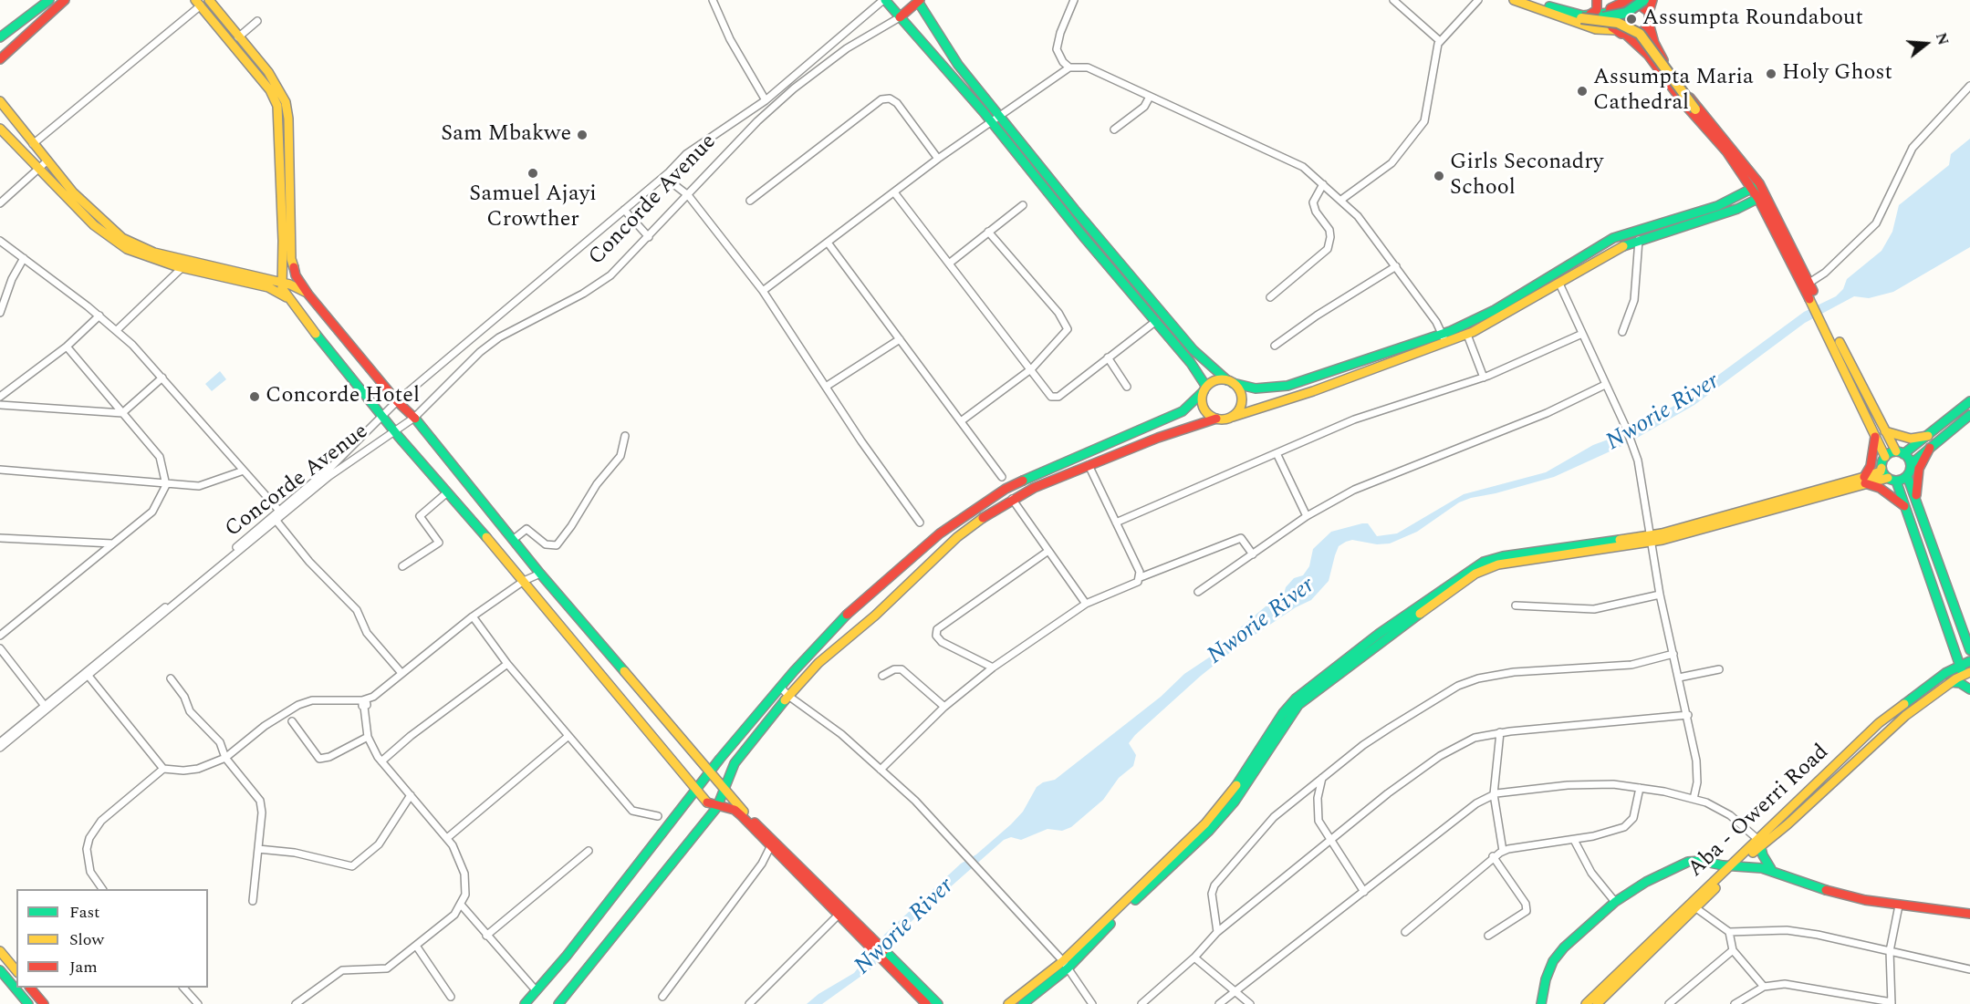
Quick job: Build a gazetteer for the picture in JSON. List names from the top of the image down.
{
  "streets": {
    "main road": ["Concorde Avenue", "Aba - Owerri Road"]
  },
  "water": ["Nworie River"],
  "places": [
    "Assumpta Roundabout",
    "Holy Ghost",
    "Assumpta Maria Cathedral",
    "Sam Mbakwe",
    "Samuel Ajayi Crowther",
    "Girls Seconadry School",
    "Concorde Hotel"
  ],
  "legend": ["Fast", "Slow", "Jam"],
  "north": "right"
}
